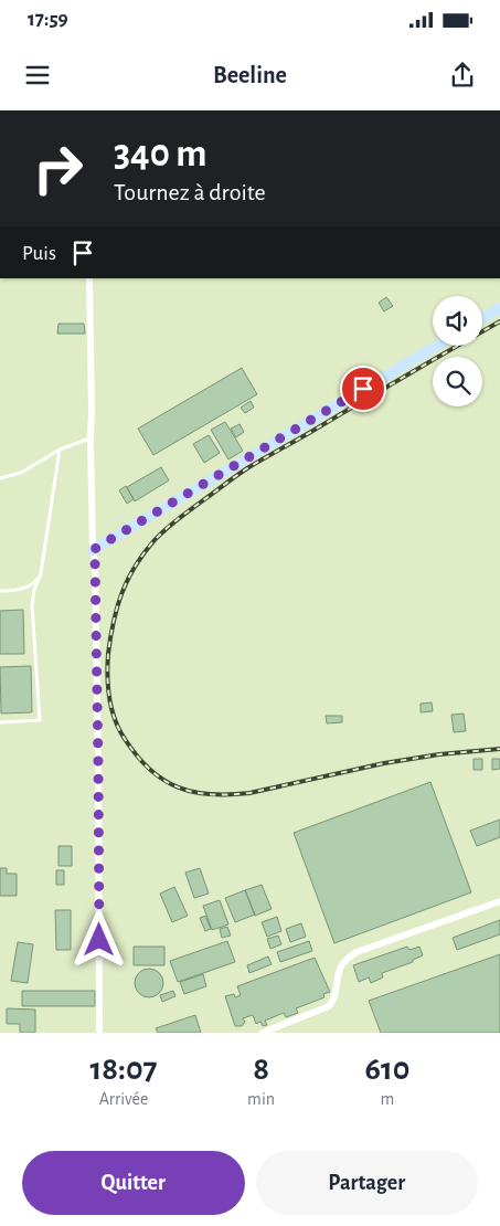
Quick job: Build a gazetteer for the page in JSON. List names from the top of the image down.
{
  "page": {
    "status": "17:59",
    "header": "Beeline",
    "turn": ["340 m", "Tournez à droite"],
    "then": "Puis",
    "eta": [
      "18:07",
      "Arrivée",
      "8",
      "min",
      "610",
      "m"
    ],
    "buttons": ["Quitter", "Partager"]
  }
}
